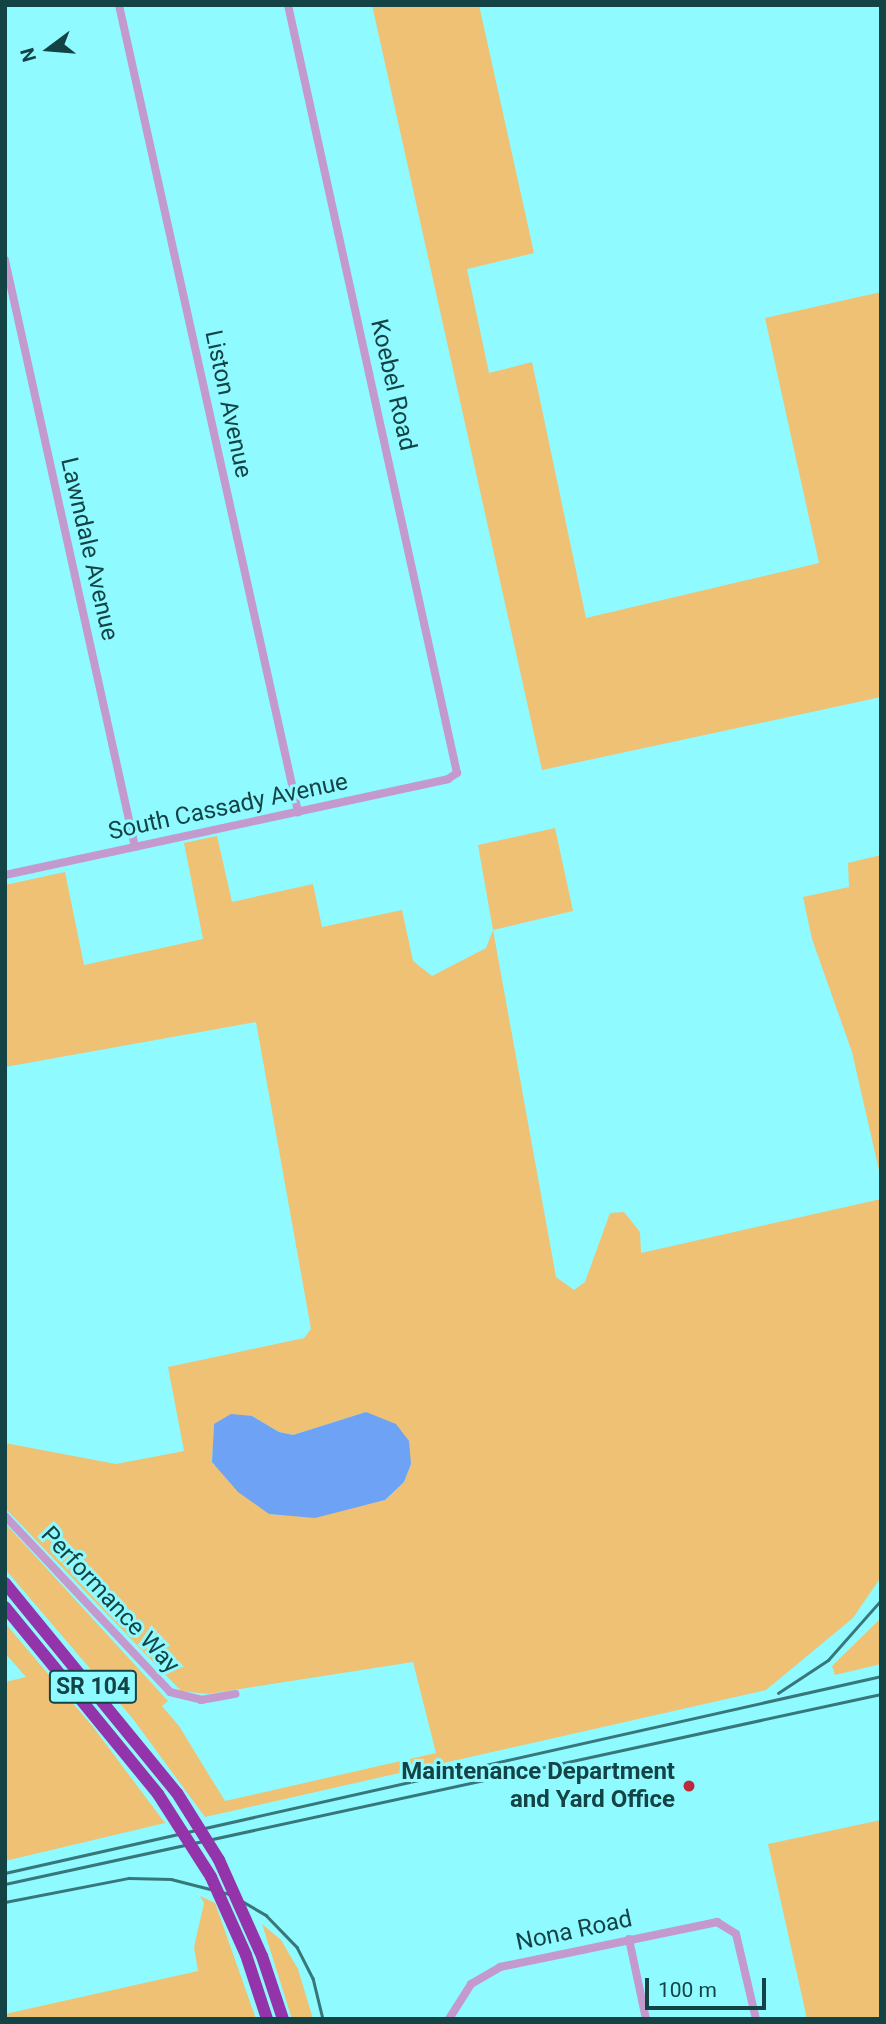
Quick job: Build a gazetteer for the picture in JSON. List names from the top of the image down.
{
  "streets": {
    "highway": ["SR 104"],
    "street": [
      "Koebel Road",
      "Liston Avenue",
      "Lawndale Avenue",
      "South Cassady Avenue",
      "Performance Way",
      "Nona Road"
    ]
  },
  "crossings": [
    ["Koebel Road", "South Cassady Avenue"],
    ["Liston Avenue", "South Cassady Avenue"],
    ["Lawndale Avenue", "South Cassady Avenue"]
  ],
  "places": ["Maintenance Department and Yard Office"],
  "scale_bar": "100 m",
  "north": "left"
}
